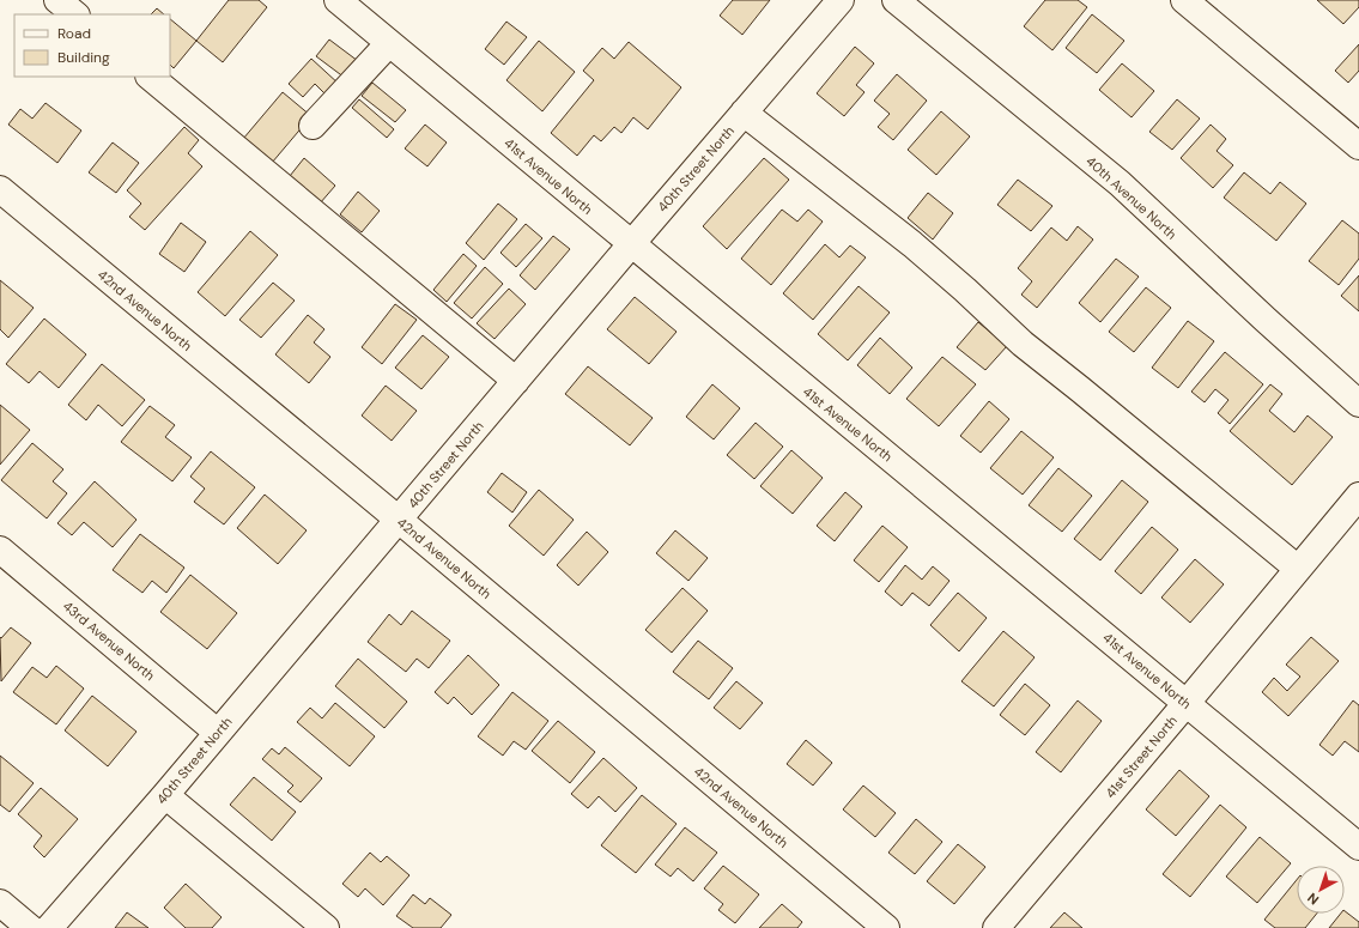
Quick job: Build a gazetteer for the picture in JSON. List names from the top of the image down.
{
  "streets": {
    "street": [
      "40th Street North",
      "41st Avenue North",
      "40th Avenue North",
      "42nd Avenue North",
      "43rd Avenue North",
      "41st Street North"
    ]
  },
  "crossings": [
    ["40th Street North", "41st Avenue North"],
    ["40th Street North", "42nd Avenue North"],
    ["40th Street North", "43rd Avenue North"],
    ["41st Avenue North", "41st Street North"]
  ],
  "legend": ["Road", "Building"],
  "north": "bottom left"
}
